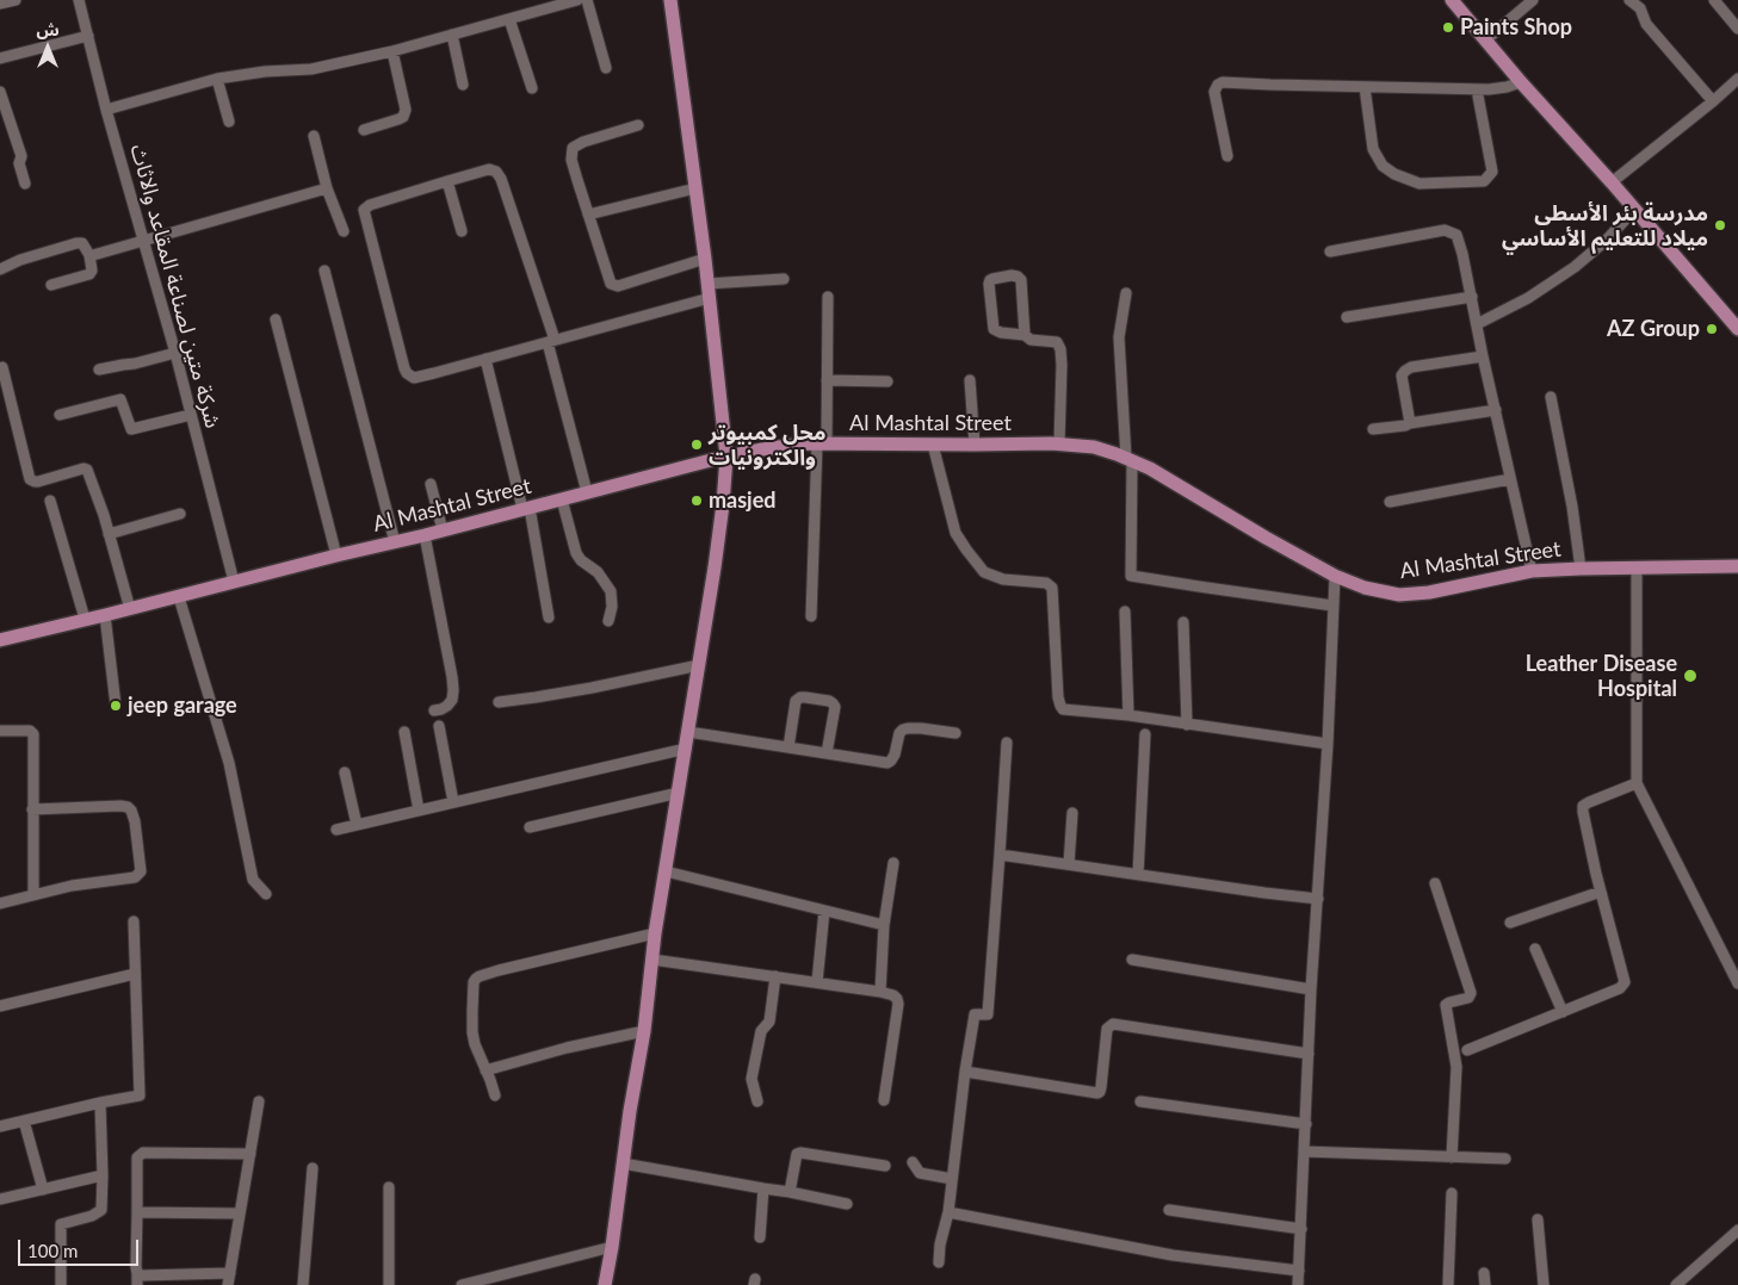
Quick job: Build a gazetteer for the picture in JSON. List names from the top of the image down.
{
  "streets": {
    "main road": ["Al Mashtal Street"],
    "street": ["شركة متين لصناعة المقاعد والاثاث"]
  },
  "crossings": [
    ["شركة متين لصناعة المقاعد والاثاث", "Al Mashtal Street"]
  ],
  "places": [
    "Paints Shop",
    "مدرسة بئر الأسطى ميلاد للتعليم الأساسي",
    "AZ Group",
    "محل كمبيوتر والكترونيات",
    "masjed",
    "Leather Disease Hospital",
    "jeep garage"
  ],
  "scale_bar": "100 m",
  "north": "top"
}
